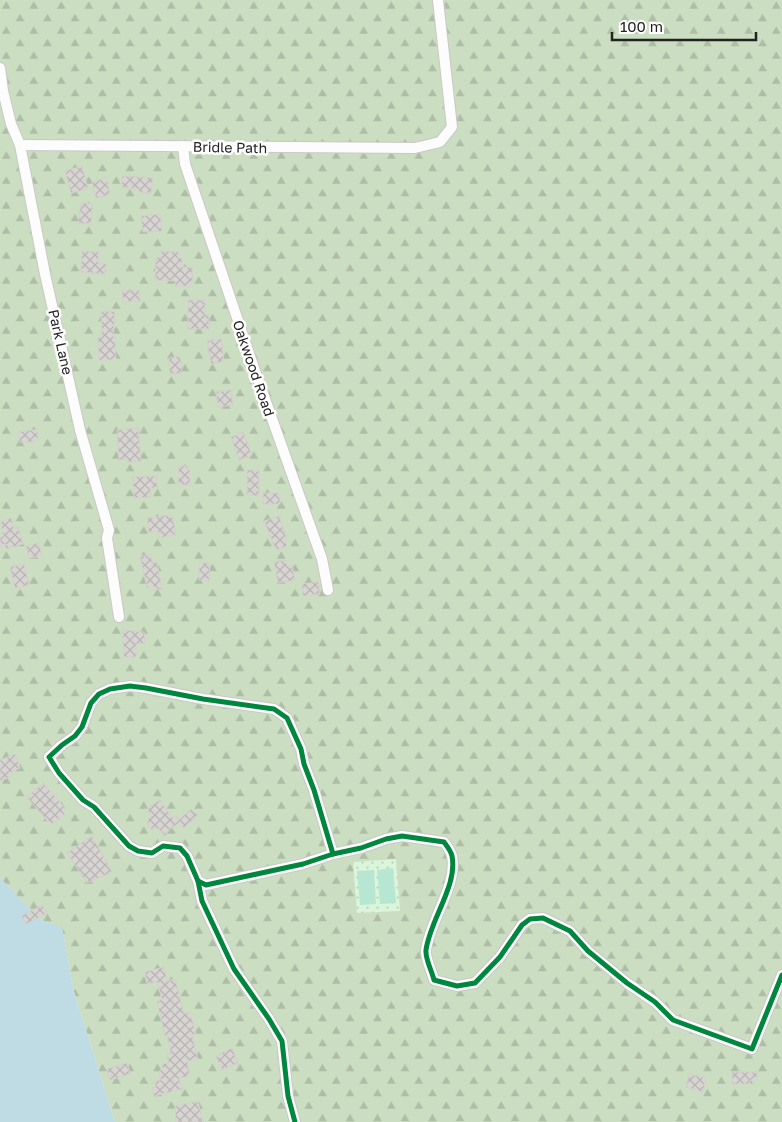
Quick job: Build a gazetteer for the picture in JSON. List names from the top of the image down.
{
  "streets": {
    "street": ["Bridle Path", "Park Lane", "Oakwood Road"]
  },
  "crossings": [
    ["Bridle Path", "Park Lane"],
    ["Bridle Path", "Oakwood Road"]
  ],
  "scale_bar": "100 m"
}
